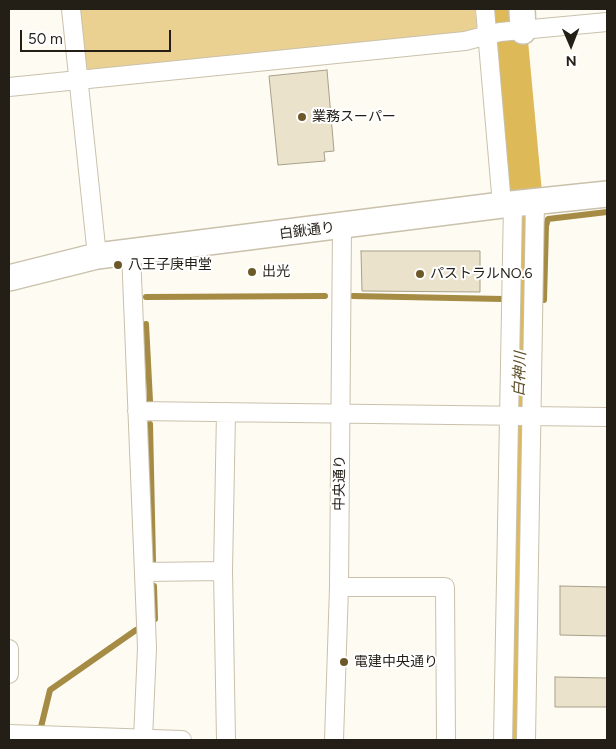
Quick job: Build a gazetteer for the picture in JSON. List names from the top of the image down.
{
  "streets": {
    "street": ["白鍬通り", "中央通り"]
  },
  "crossings": [
    ["白鍬通り", "中央通り"]
  ],
  "water": ["白神川"],
  "places": [
    "業務スーパー",
    "八王子庚申堂",
    "出光",
    "パストラルNO.6",
    "電建中央通り"
  ],
  "scale_bar": "50 m",
  "north": "bottom"
}
